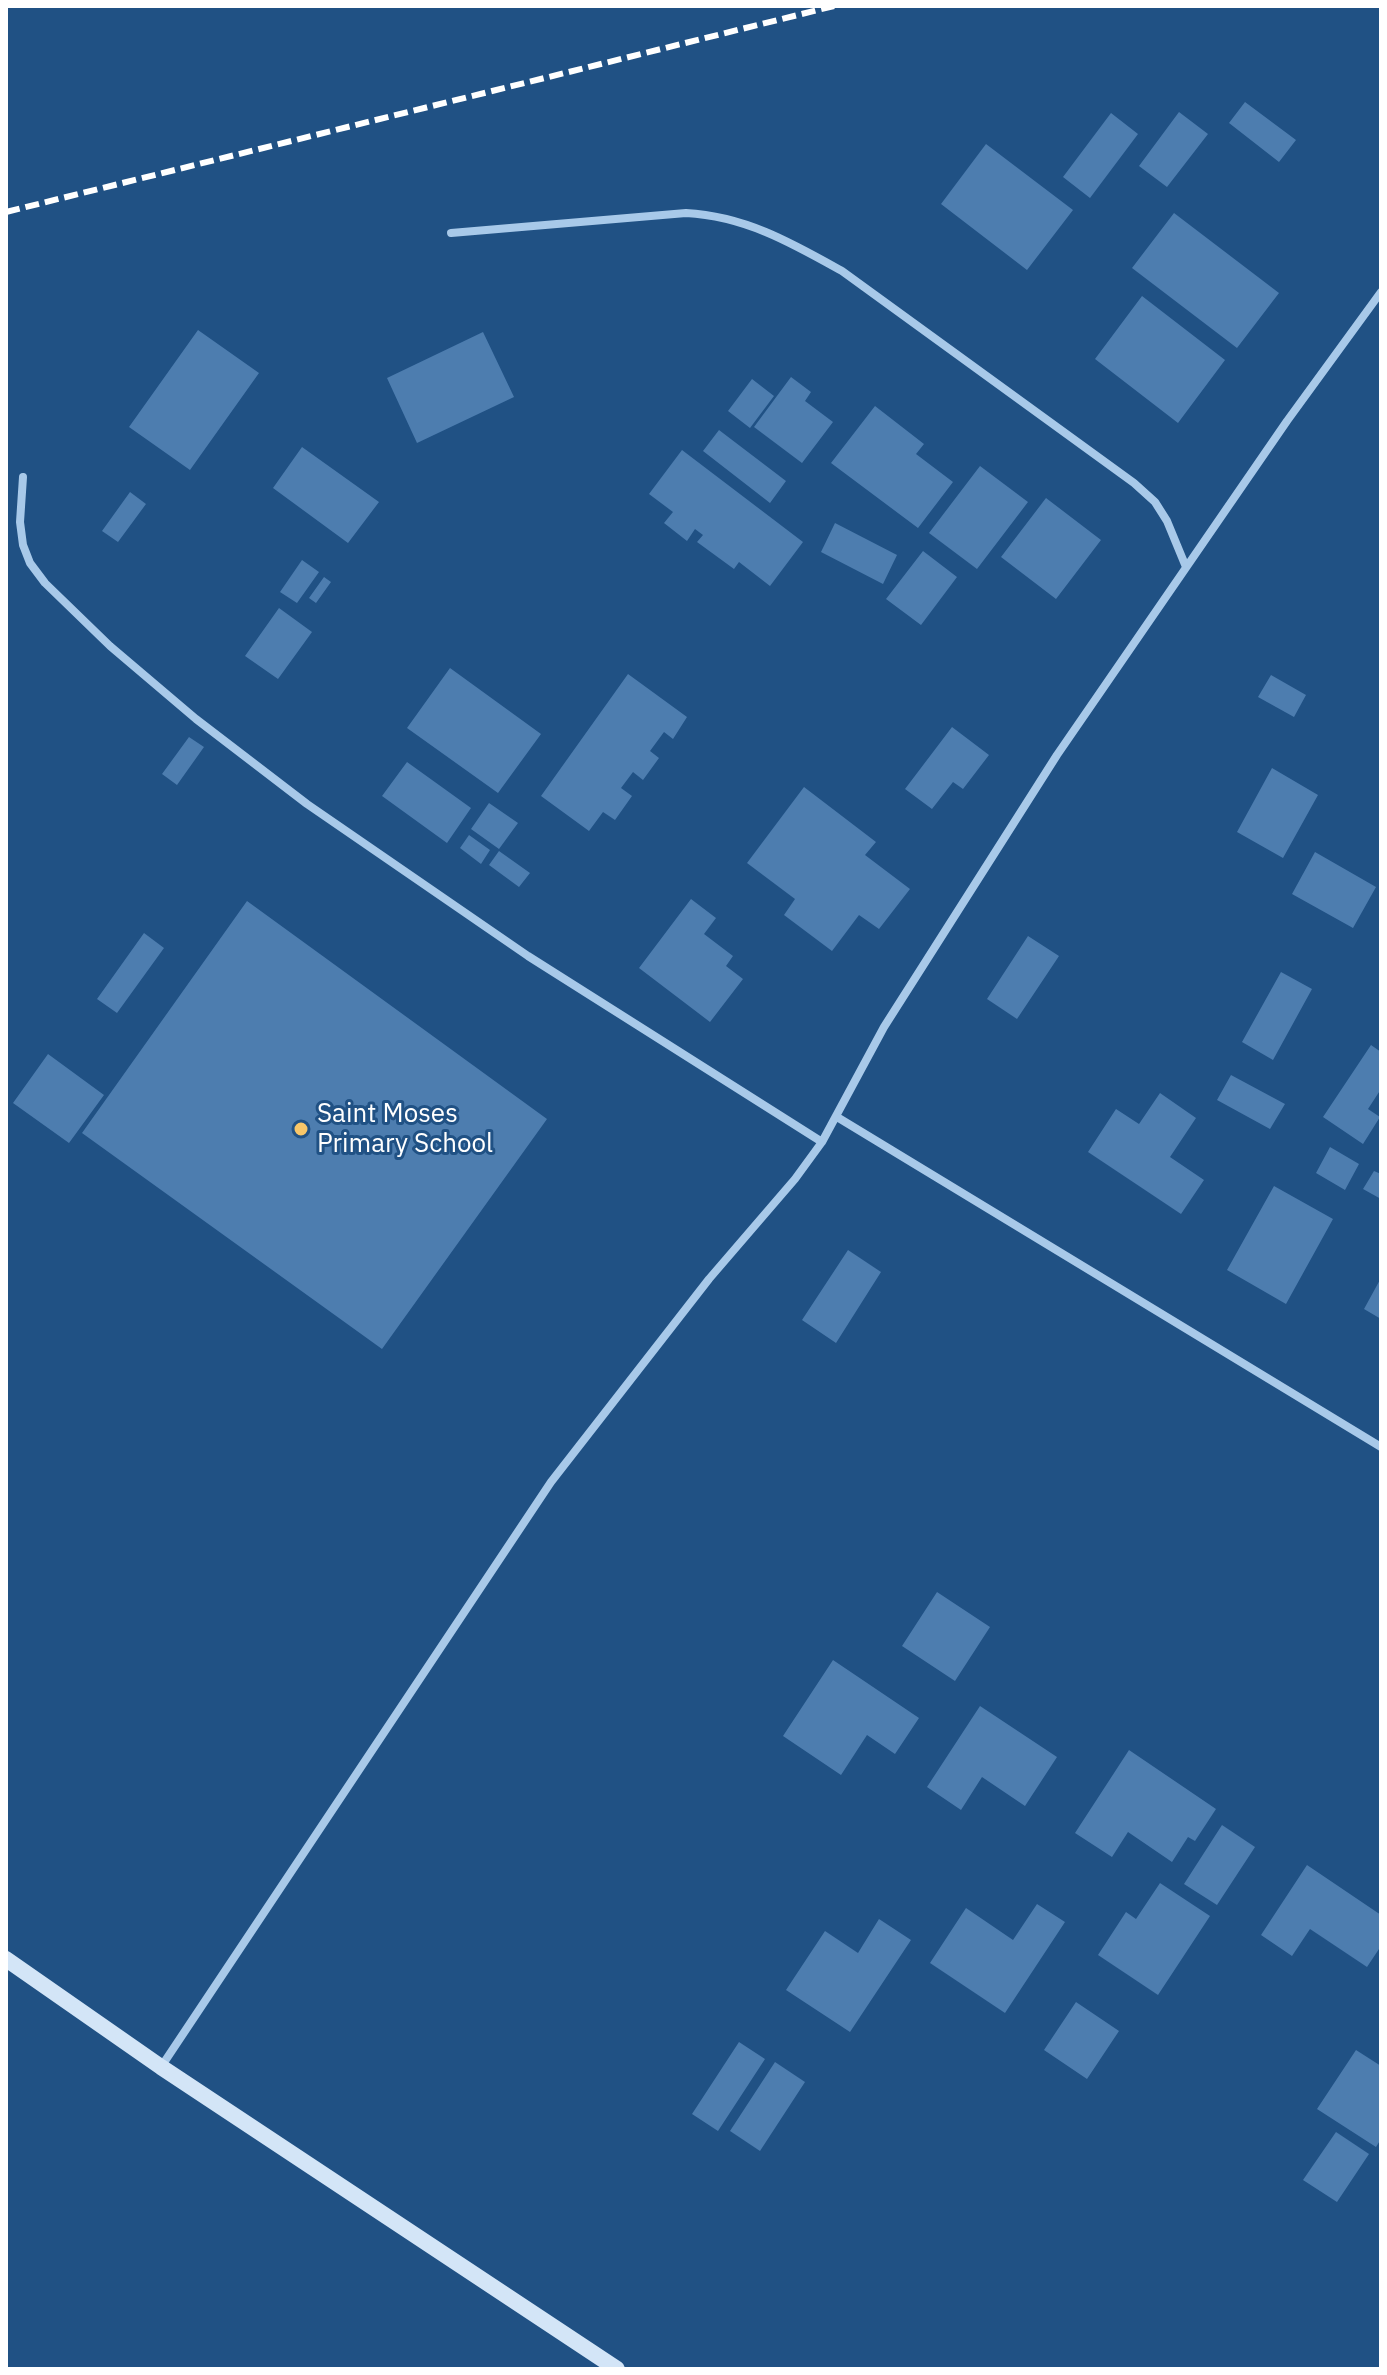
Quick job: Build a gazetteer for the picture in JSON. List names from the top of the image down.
{
  "places": ["Saint Moses Primary School"]
}
